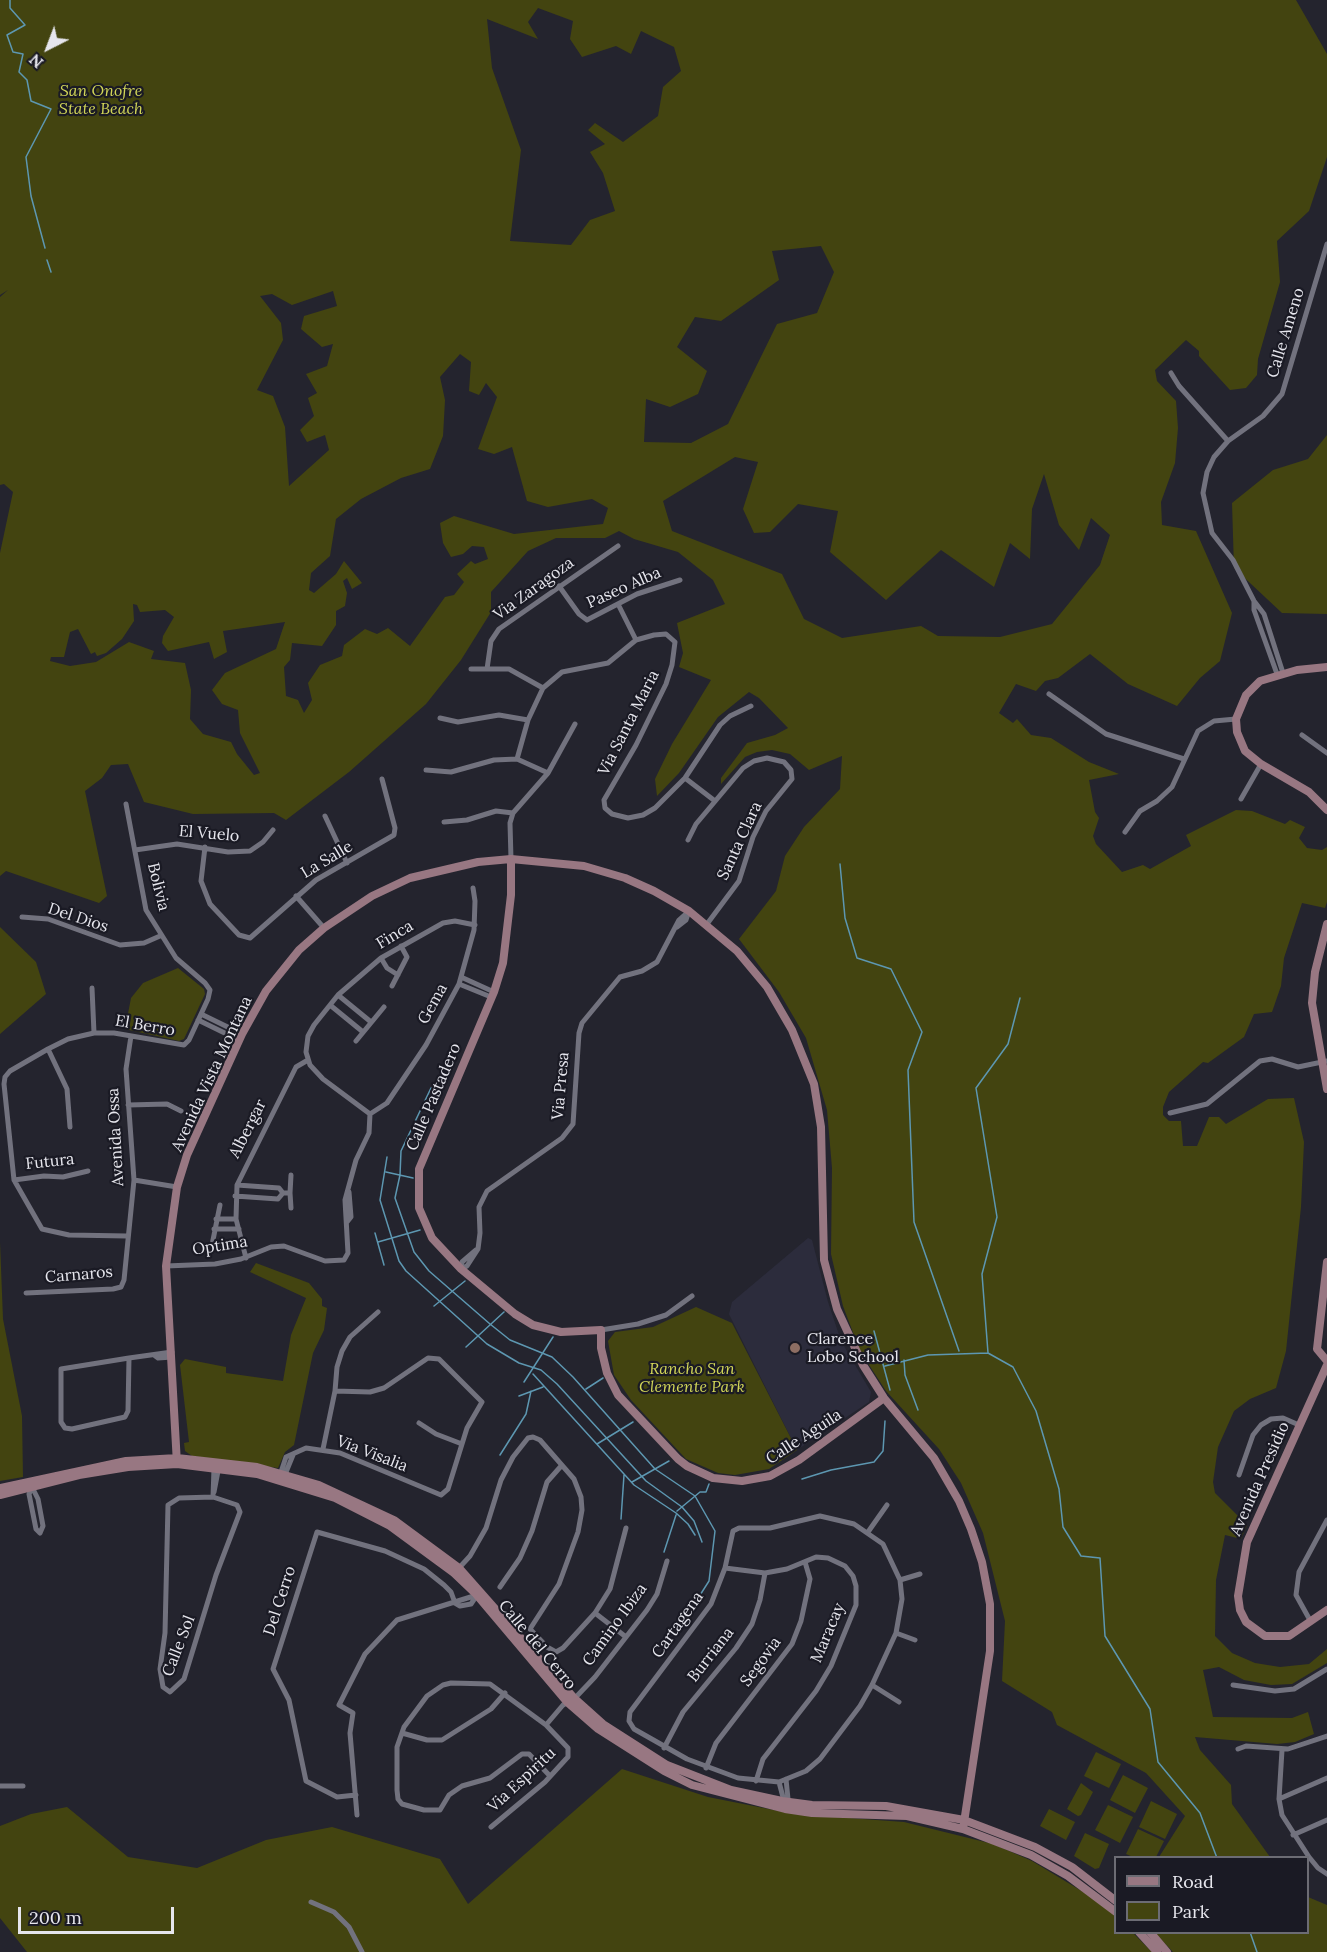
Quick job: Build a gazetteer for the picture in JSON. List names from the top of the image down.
{
  "streets": {
    "street": [
      "Calle Ameno",
      "Paseo Alba",
      "Via Zaragoza",
      "Via Santa Maria",
      "El Vuelo",
      "Santa Clara",
      "La Salle",
      "Bolivia",
      "Del Dios",
      "Finca",
      "Gema",
      "El Berro",
      "Avenida Vista Montana",
      "Via Presa",
      "Calle Pastadero",
      "Albergar",
      "Avenida Ossa",
      "Futura",
      "Optima",
      "Carnaros",
      "Calle Aguila",
      "Via Visalia",
      "Avenida Presidio",
      "Del Cerro",
      "Camino Ibiza",
      "Cartagena",
      "Maracay",
      "Calle del Cerro",
      "Calle Sol",
      "Burriana",
      "Segovia",
      "Via Espiritu"
    ]
  },
  "crossings": [
    ["Paseo Alba", "Via Zaragoza"],
    ["El Vuelo", "La Salle"],
    ["El Vuelo", "Bolivia"],
    ["Santa Clara", "Avenida Vista Montana"],
    ["Bolivia", "Del Dios"],
    ["Bolivia", "El Berro"],
    ["Finca", "Gema"],
    ["Finca", "Albergar"],
    ["Gema", "Optima"],
    ["El Berro", "Avenida Ossa"],
    ["El Berro", "Futura"],
    ["Avenida Vista Montana", "Via Presa"],
    ["Avenida Vista Montana", "Calle Pastadero"],
    ["Avenida Vista Montana", "Optima"],
    ["Avenida Vista Montana", "Calle Aguila"],
    ["Avenida Vista Montana", "Calle del Cerro"],
    ["Via Presa", "Calle Pastadero"],
    ["Calle Pastadero", "Calle Aguila"],
    ["Albergar", "Optima"],
    ["Avenida Ossa", "Carnaros"],
    ["Via Visalia", "Calle del Cerro"],
    ["Camino Ibiza", "Calle del Cerro"],
    ["Camino Ibiza", "Via Espiritu"],
    ["Cartagena", "Maracay"],
    ["Cartagena", "Burriana"],
    ["Maracay", "Burriana"],
    ["Maracay", "Segovia"]
  ],
  "parks": ["San Onofre State Beach", "Rancho San Clemente Park"],
  "places": ["Clarence Lobo School"],
  "legend": ["Road", "Park"],
  "scale_bar": "200 m",
  "north": "bottom left"
}
